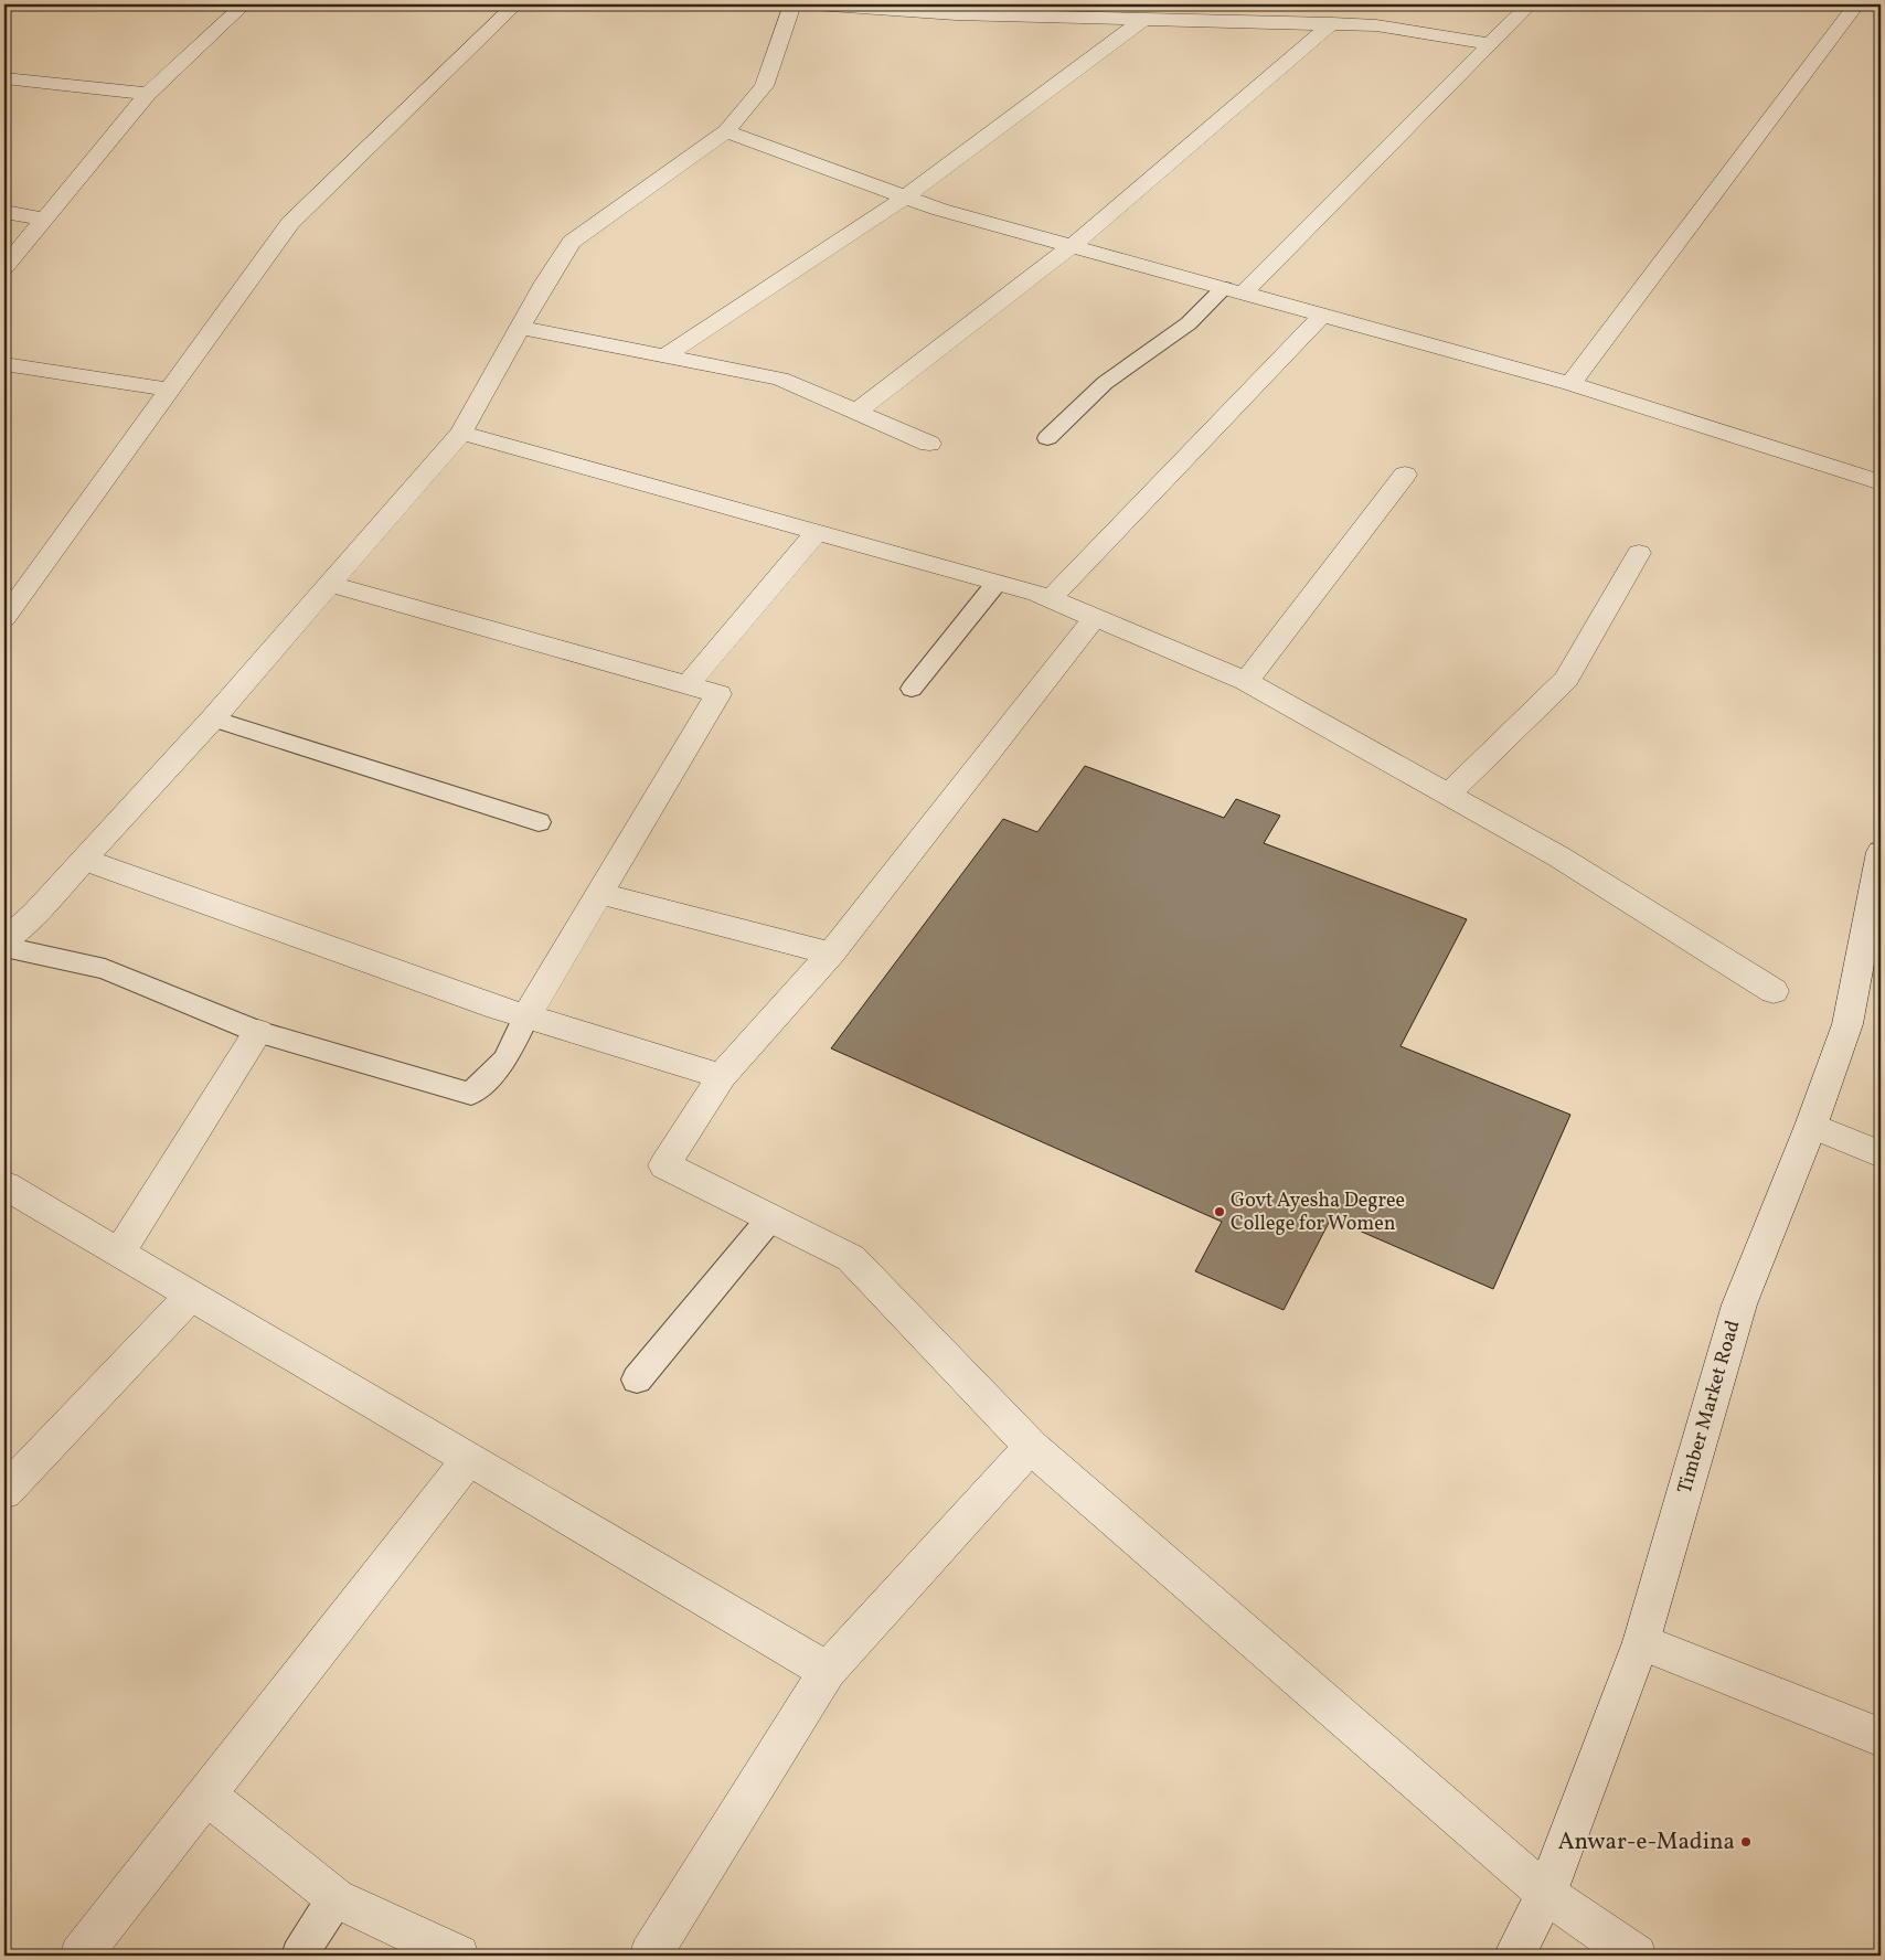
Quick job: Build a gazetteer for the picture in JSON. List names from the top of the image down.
{
  "streets": {
    "street": ["Timber Market Road"]
  },
  "places": ["Govt Ayesha Degree College for Women", "Anwar-e-Madina"]
}
